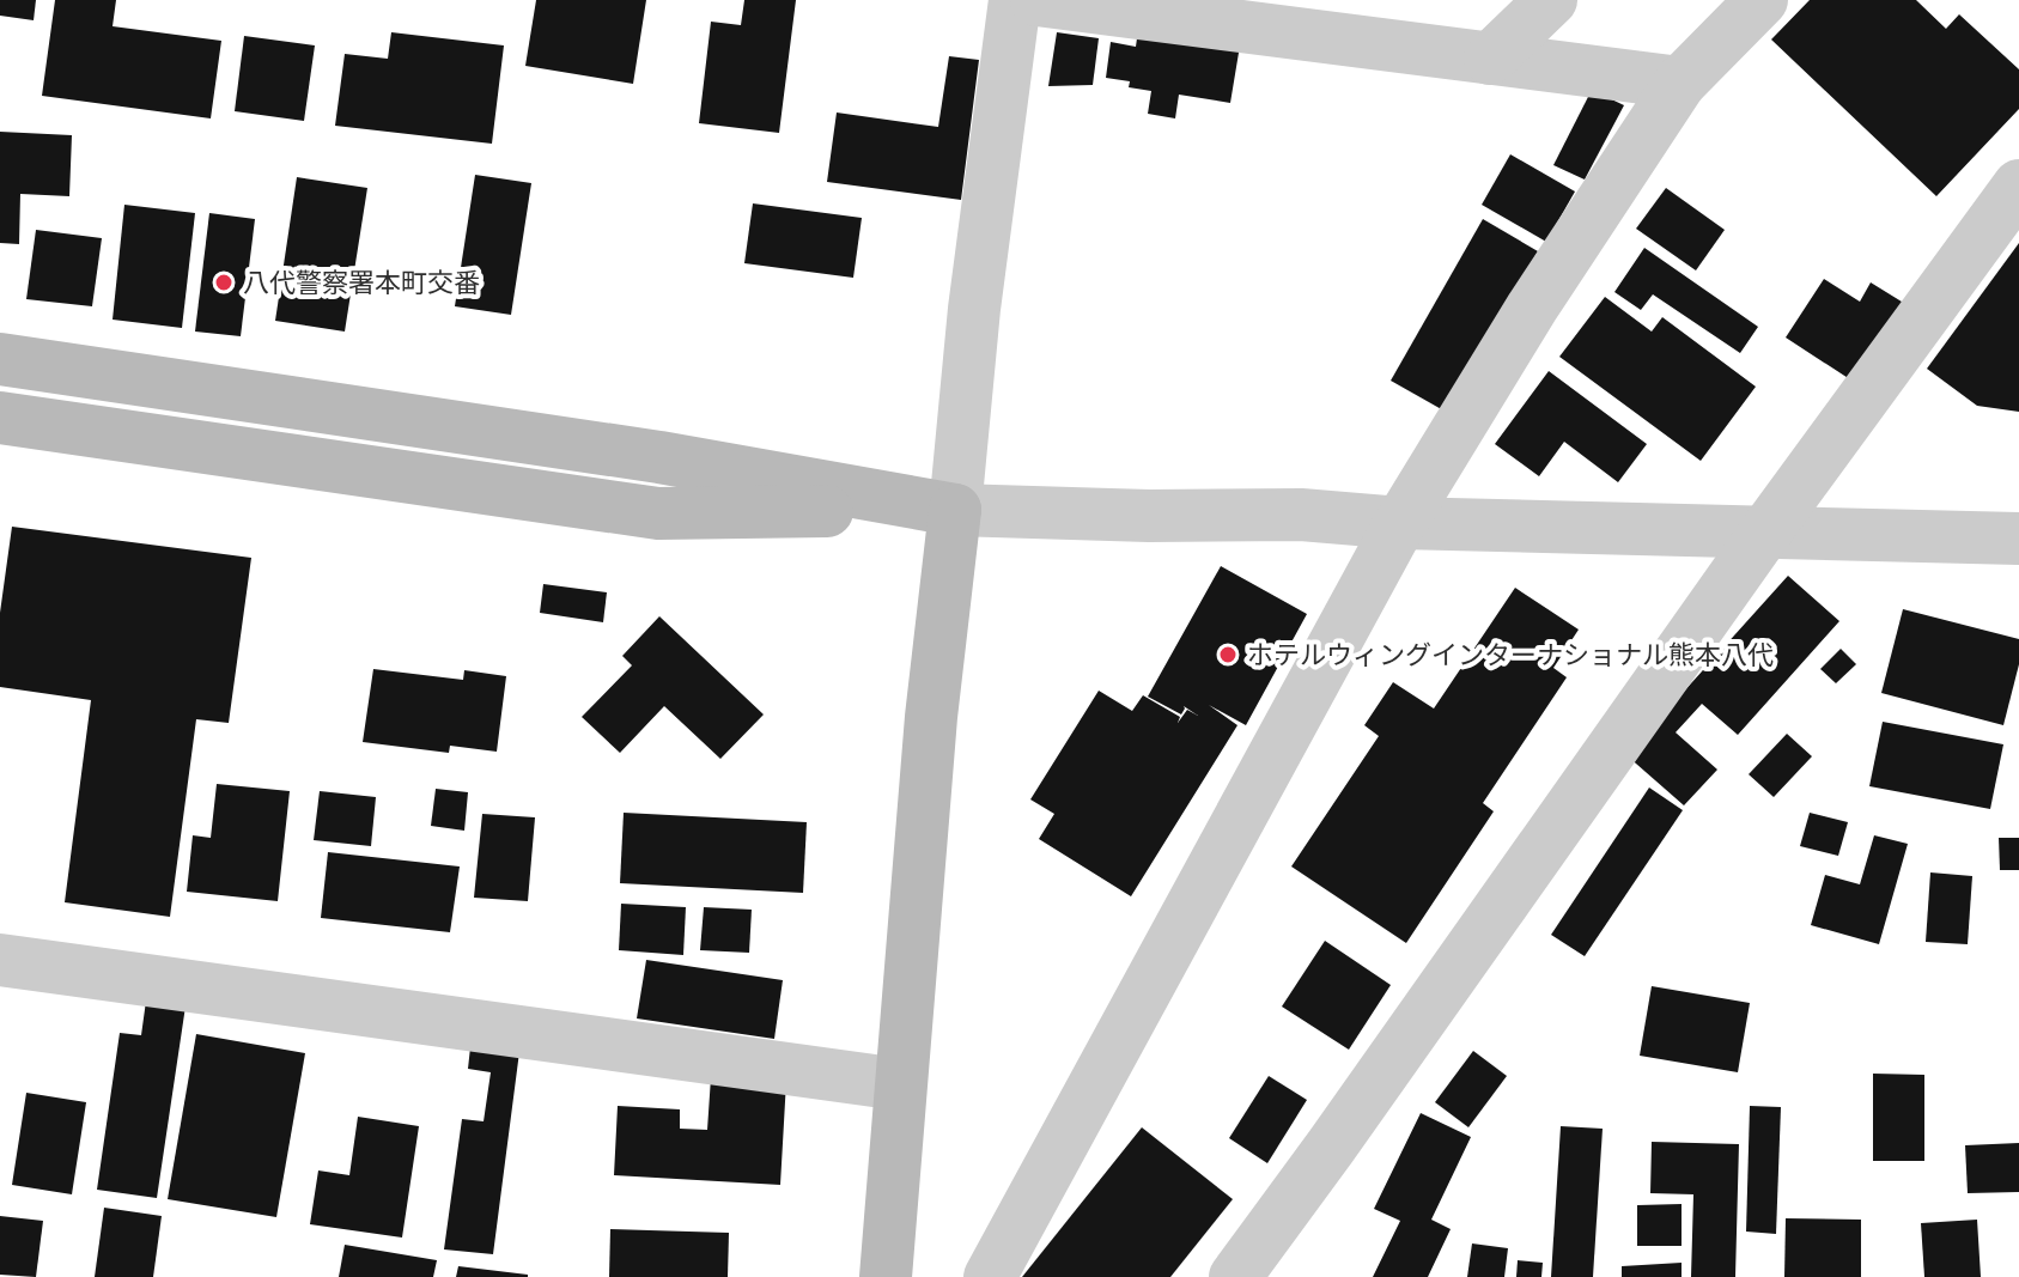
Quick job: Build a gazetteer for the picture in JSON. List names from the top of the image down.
{
  "places": ["八代警察署本町交番", "ホテルウィングインターナショナル熊本八代"]
}
